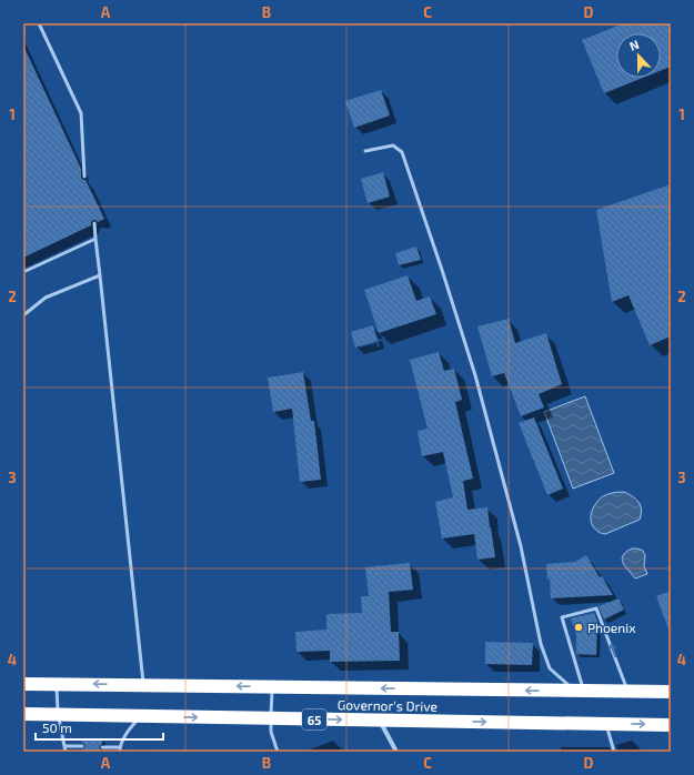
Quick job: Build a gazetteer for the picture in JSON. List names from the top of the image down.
{
  "streets": {
    "highway": ["Governor's Drive", "65"]
  },
  "places": ["Phoenix"],
  "scale_bar": "50 m",
  "north": "top",
  "grid": {
    "columns": [
      "A",
      "B",
      "C",
      "D"
    ],
    "rows": [
      "1",
      "2",
      "3",
      "4"
    ]
  }
}
